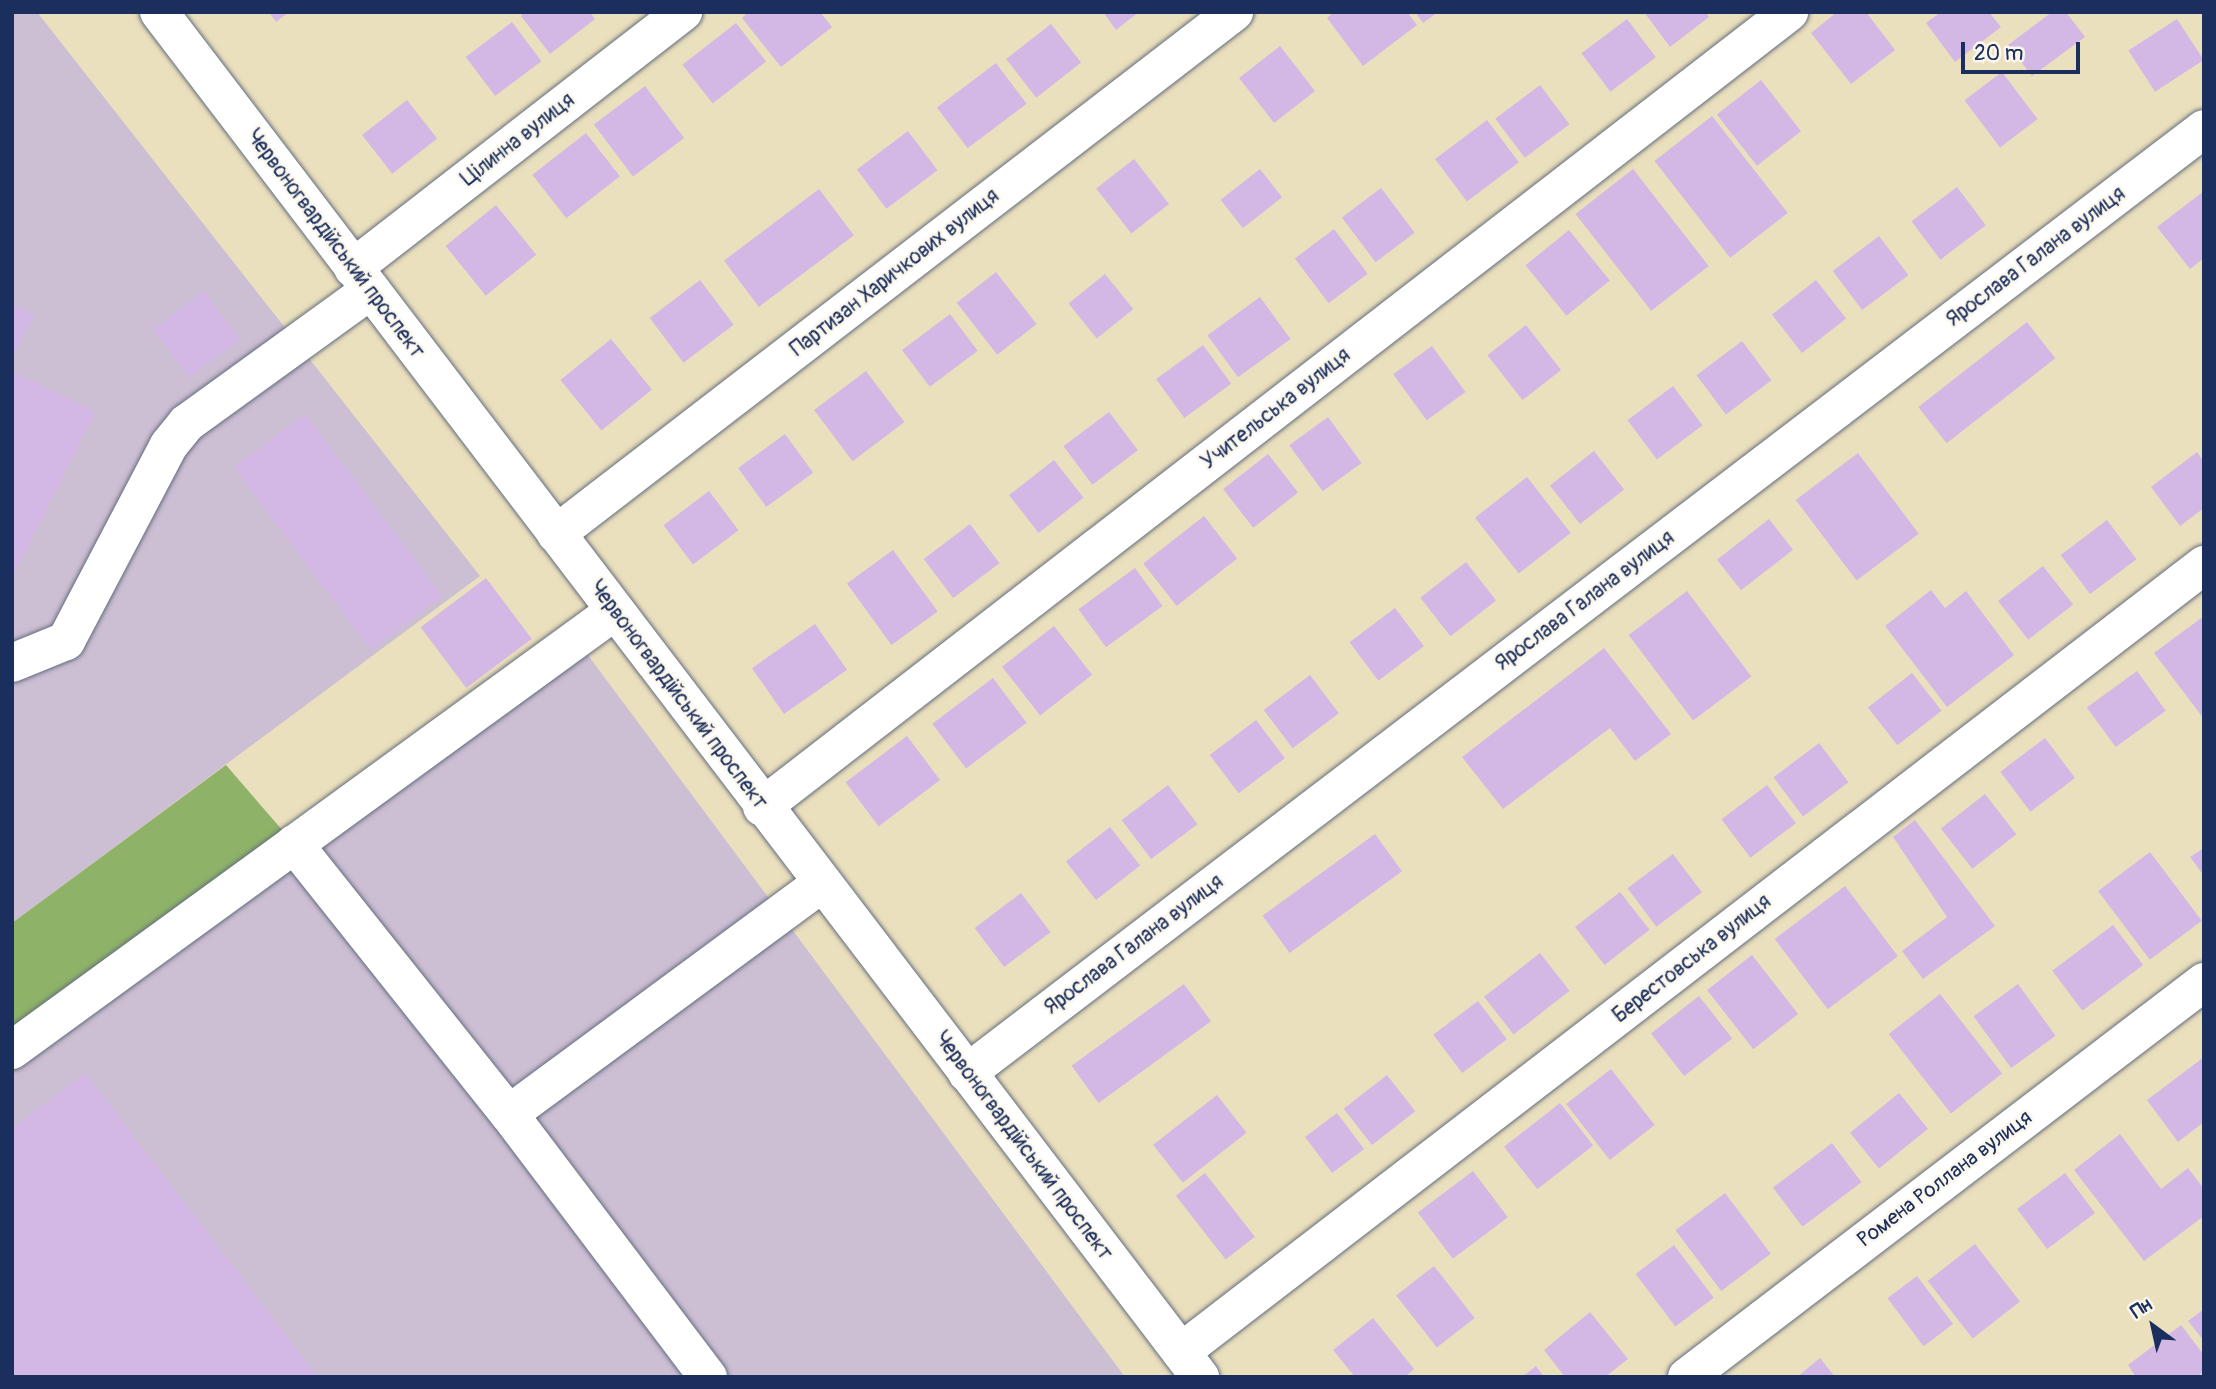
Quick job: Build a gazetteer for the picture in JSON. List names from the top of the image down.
{
  "streets": {
    "street": [
      "Цілинна вулиця",
      "Червоногвардійський проспект",
      "Ярослава Галана вулиця",
      "Партизан Харичкових вулиця",
      "Учительська вулиця",
      "Берестовська вулиця",
      "Ромена Роллана вулиця"
    ]
  },
  "crossings": [
    ["Цілинна вулиця", "Червоногвардійський проспект"],
    ["Червоногвардійський проспект", "Ярослава Галана вулиця"],
    ["Червоногвардійський проспект", "Партизан Харичкових вулиця"],
    ["Червоногвардійський проспект", "Учительська вулиця"],
    ["Червоногвардійський проспект", "Берестовська вулиця"]
  ],
  "scale_bar": "20 m",
  "north": "top left"
}
